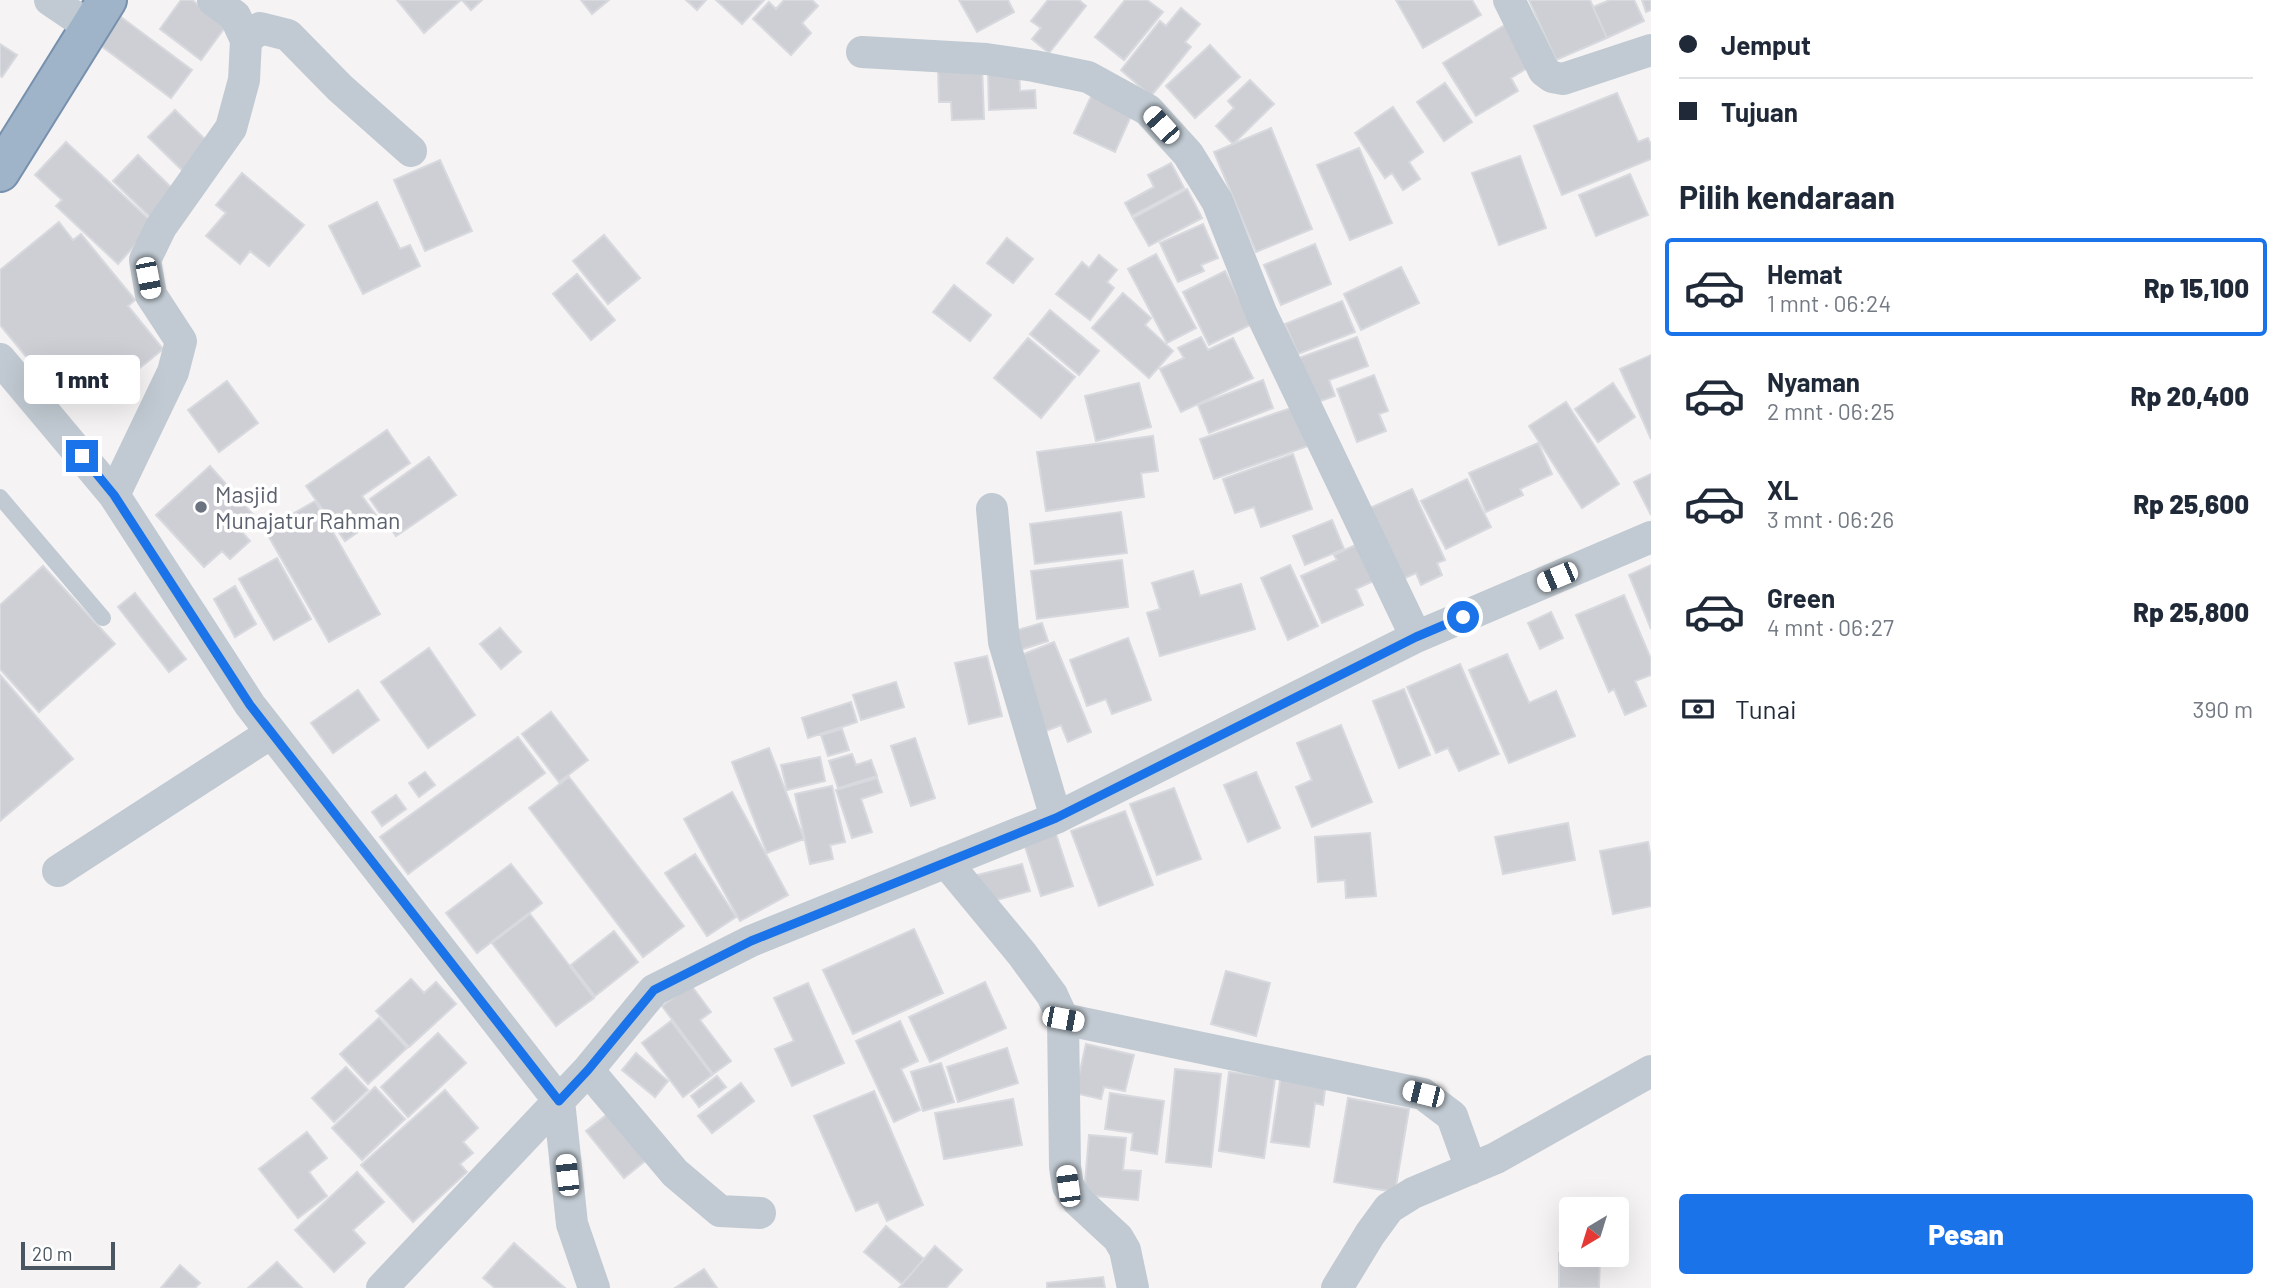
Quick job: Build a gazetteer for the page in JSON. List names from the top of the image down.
{
  "places": ["Masjid Munajatur Rahman"],
  "scale_bar": "20 m",
  "north": "bottom left",
  "page": {
    "banner": ["Jemput", "Tujuan"],
    "heading": "Pilih kendaraan",
    "list": [
      {
        "name": "Hemat",
        "note": "1 mnt · 06:24",
        "value": "Rp 15,100"
      },
      {
        "name": "Nyaman",
        "note": "2 mnt · 06:25",
        "value": "Rp 20,400"
      },
      {
        "name": "XL",
        "note": "3 mnt · 06:26",
        "value": "Rp 25,600"
      },
      {
        "name": "Green",
        "note": "4 mnt · 06:27",
        "value": "Rp 25,800"
      }
    ],
    "bubble": "1 mnt",
    "pay": ["Tunai", "390 m"],
    "buttons": "Pesan",
    "scale": "20 m"
  }
}
